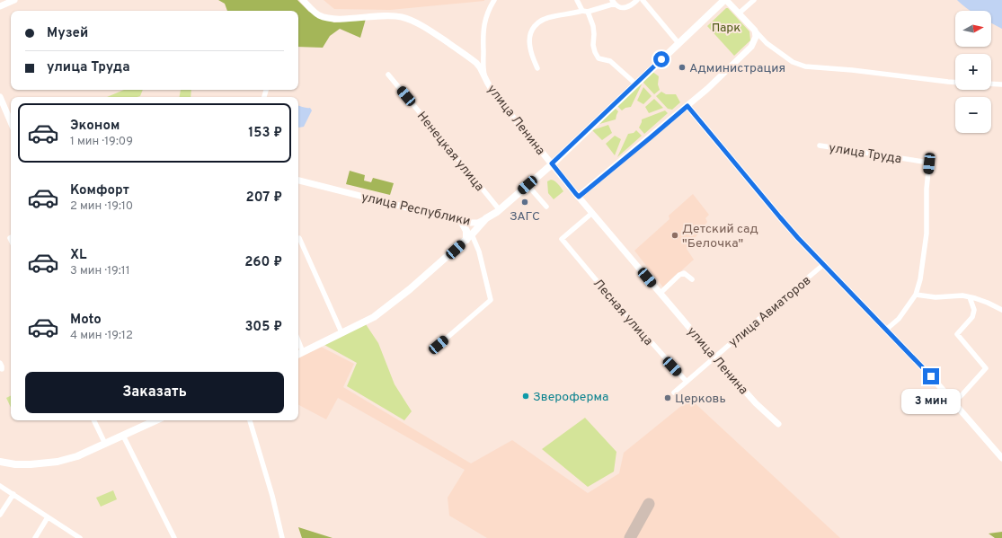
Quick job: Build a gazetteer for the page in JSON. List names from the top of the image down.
{
  "streets": {
    "main road": ["улица Республики"],
    "street": [
      "улица Ленина",
      "Ненецкая улица",
      "улица Труда",
      "улица Авиаторов",
      "Лесная улица"
    ]
  },
  "crossings": [
    ["улица Ленина", "улица Республики"],
    ["улица Ленина", "улица Авиаторов"],
    ["улица Ленина", "Лесная улица"],
    ["Ненецкая улица", "улица Республики"],
    ["улица Авиаторов", "Лесная улица"]
  ],
  "parks": ["Парк"],
  "places": [
    "Администрация",
    "ЗАГС",
    "Детский сад \"Белочка\"",
    "Звероферма",
    "Церковь"
  ],
  "north": "right",
  "page": {
    "map_buttons": ["+", "−"],
    "banner": ["Музей", "улица Труда"],
    "list": [
      {
        "name": "Эконом",
        "note": "1 мин · 19:09",
        "value": "153 ₽"
      },
      {
        "name": "Комфорт",
        "note": "2 мин · 19:10",
        "value": "207 ₽"
      },
      {
        "name": "XL",
        "note": "3 мин · 19:11",
        "value": "260 ₽"
      },
      {
        "name": "Moto",
        "note": "4 мин · 19:12",
        "value": "305 ₽"
      }
    ],
    "buttons": "Заказать",
    "bubble": "3 мин"
  }
}
